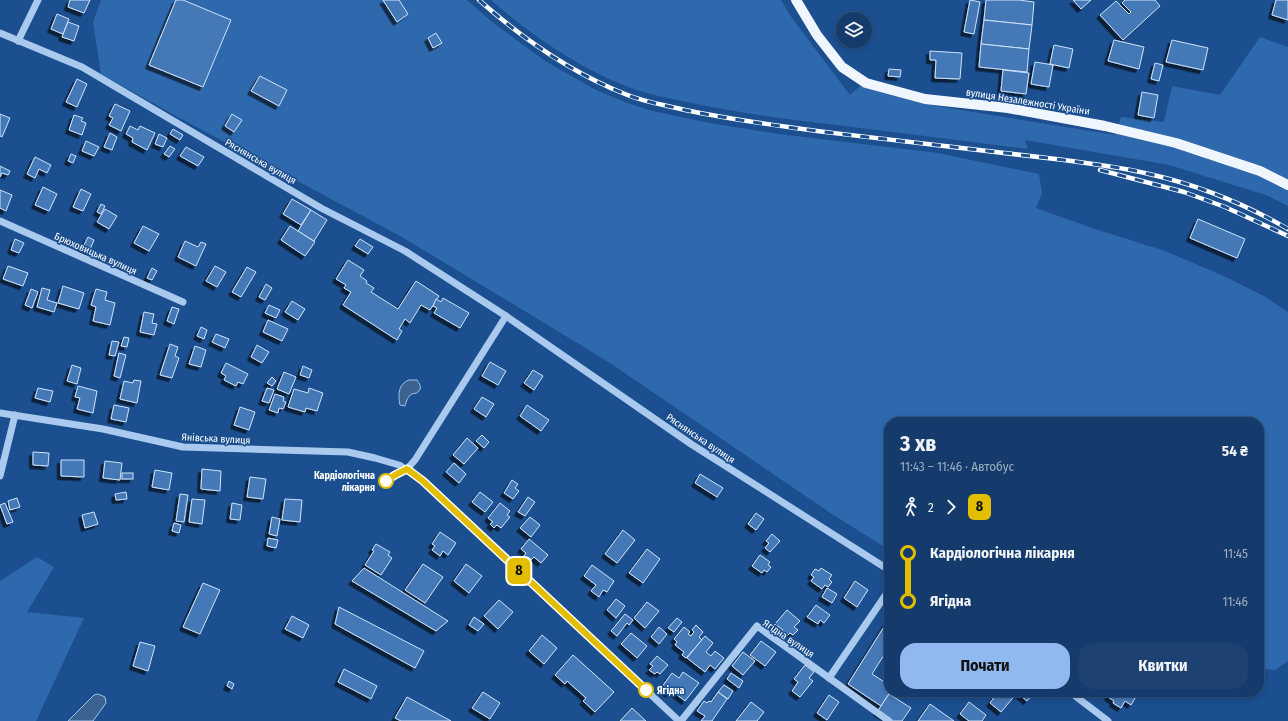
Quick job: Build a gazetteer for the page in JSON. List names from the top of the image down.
{
  "streets": {
    "main road": ["вулиця Незалежності України"],
    "street": [
      "Ряснянська вулиця",
      "Брюховицька вулиця",
      "Янівська вулиця",
      "Ягідна вулиця"
    ]
  },
  "crossings": [
    ["Янівська вулиця", "Ягідна вулиця"]
  ],
  "places": ["Кардіологічна лікарня", "Ягідна"],
  "lines": ["bus line 8"],
  "page": {
    "on_map": "8",
    "heading": ["3 хв", "11:43 – 11:46 · Автобус", "54 ₴"],
    "legs": ["2", "8"],
    "list": [
      {
        "name": "Кардіологічна лікарня",
        "value": "11:45"
      },
      {
        "name": "Ягідна",
        "value": "11:46"
      }
    ],
    "buttons": ["Почати", "Квитки"]
  }
}
